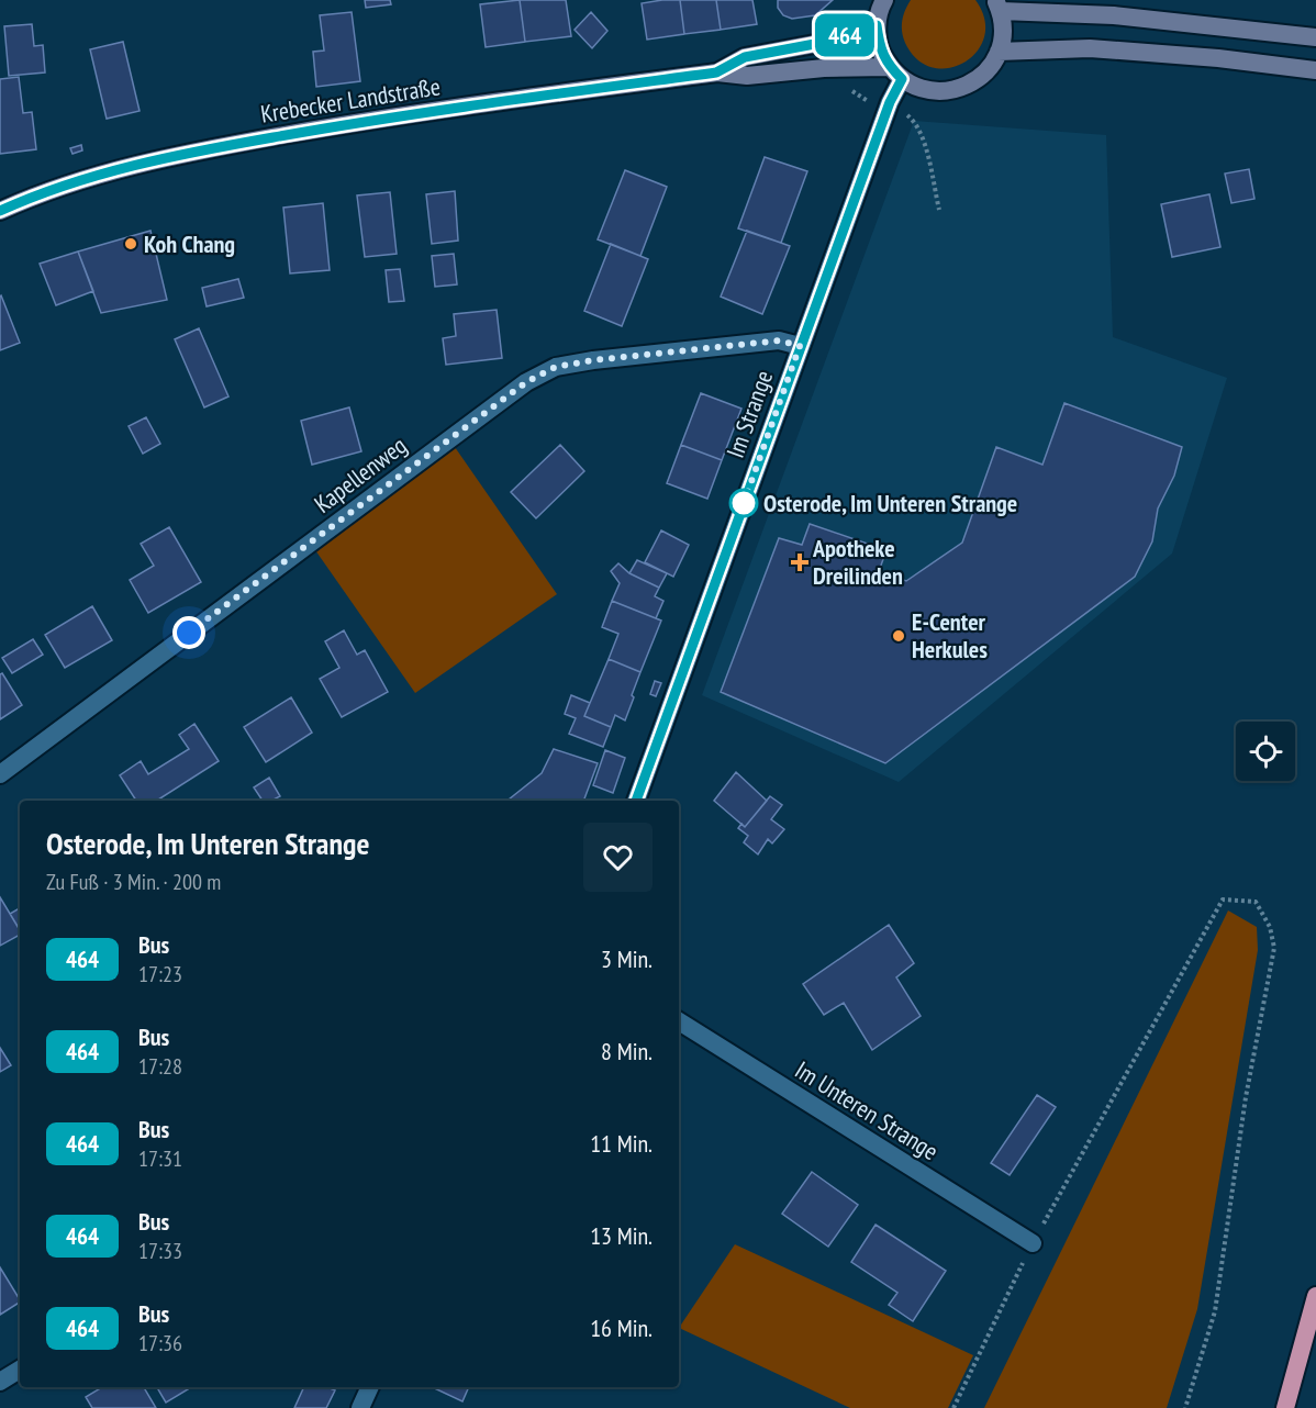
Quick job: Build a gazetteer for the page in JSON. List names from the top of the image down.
{
  "streets": {
    "main road": ["Krebecker Landstraße"],
    "street": ["Im Strange", "Kapellenweg", "Im Unteren Strange"]
  },
  "crossings": [
    ["Krebecker Landstraße", "Im Strange"],
    ["Im Strange", "Kapellenweg"]
  ],
  "places": {
    "other": ["Koh Chang", "Osterode, Im Unteren Strange", "E-Center Herkules"],
    "health": ["Apotheke Dreilinden"]
  },
  "lines": ["bus line 464"],
  "page": {
    "on_map": "464",
    "heading": ["Osterode, Im Unteren Strange", "Zu Fuß · 3 Min. · 200 m"],
    "list": [
      {
        "mark": "464",
        "name": "Bus",
        "note": "17:23",
        "value": "3 Min."
      },
      {
        "mark": "464",
        "name": "Bus",
        "note": "17:28",
        "value": "8 Min."
      },
      {
        "mark": "464",
        "name": "Bus",
        "note": "17:31",
        "value": "11 Min."
      },
      {
        "mark": "464",
        "name": "Bus",
        "note": "17:33",
        "value": "13 Min."
      },
      {
        "mark": "464",
        "name": "Bus",
        "note": "17:36",
        "value": "16 Min."
      }
    ]
  }
}
